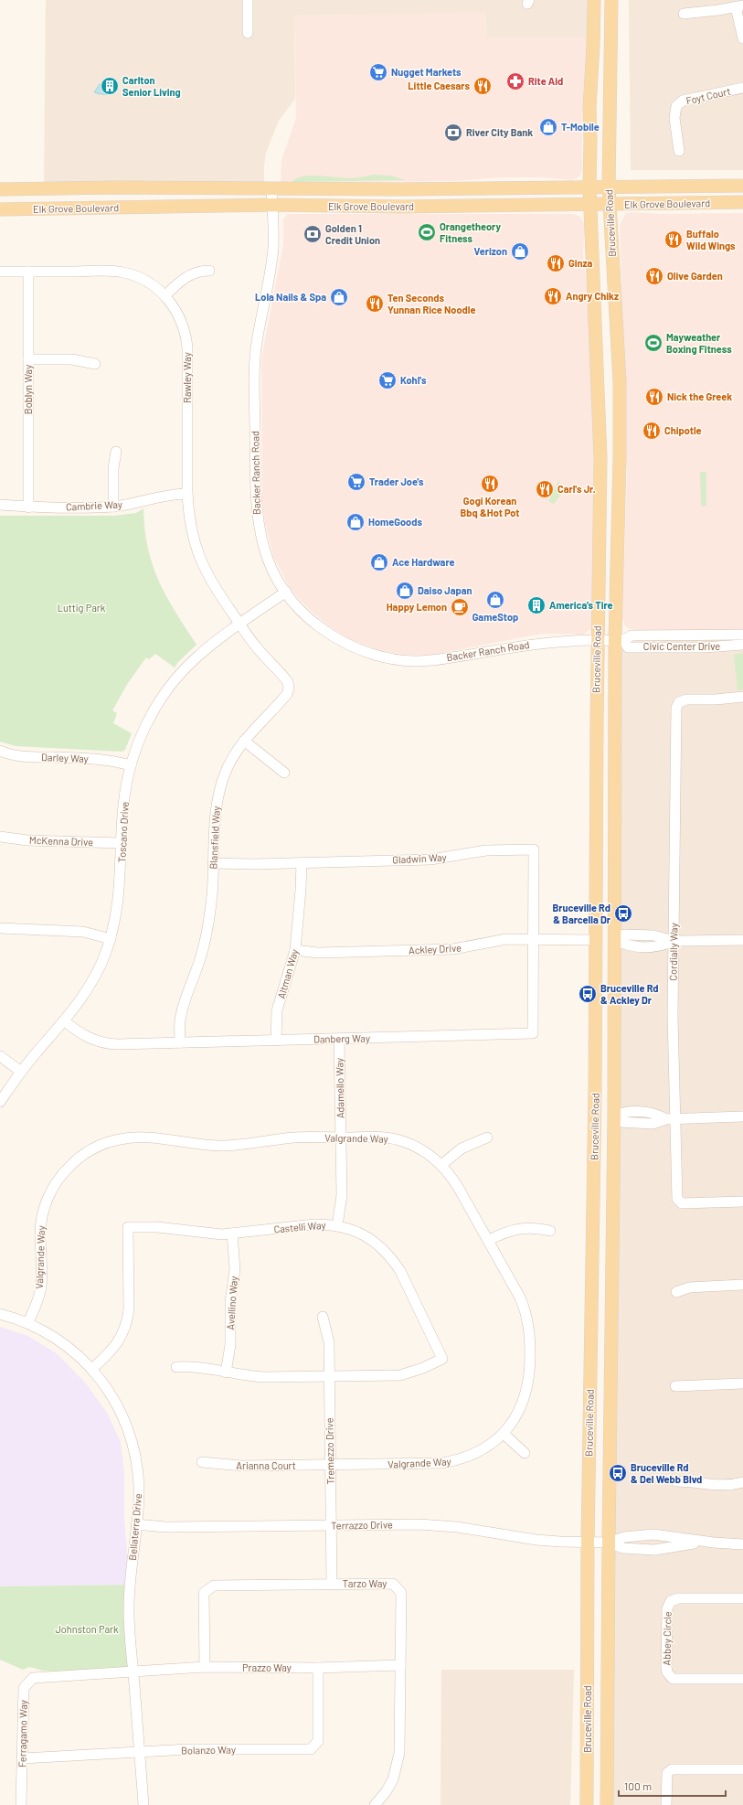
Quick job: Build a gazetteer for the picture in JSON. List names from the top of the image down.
{
  "streets": {
    "main road": ["Elk Grove Boulevard", "Bruceville Road"],
    "street": [
      "Foyt Court",
      "Rawley Way",
      "Boblyn Way",
      "Backer Ranch Road",
      "Cambrie Way",
      "Civic Center Drive",
      "Darley Way",
      "Toscano Drive",
      "Blansfield Way",
      "McKenna Drive",
      "Gladwin Way",
      "Ackley Drive",
      "Cordially Way",
      "Altman Way",
      "Danberg Way",
      "Adamello Way",
      "Valgrande Way",
      "Castelli Way",
      "Avellino Way",
      "Tremezzo Drive",
      "Arianna Court",
      "Terrazzo Drive",
      "Bellaterra Drive",
      "Tarzo Way",
      "Abbey Circle",
      "Prazzo Way",
      "Ferragamo Way",
      "Bolanzo Way"
    ]
  },
  "crossings": [
    ["Elk Grove Boulevard", "Bruceville Road"],
    ["Elk Grove Boulevard", "Backer Ranch Road"],
    ["Bruceville Road", "Backer Ranch Road"],
    ["Bruceville Road", "Civic Center Drive"],
    ["Bruceville Road", "Ackley Drive"],
    ["Bruceville Road", "Terrazzo Drive"],
    ["Rawley Way", "Boblyn Way"],
    ["Rawley Way", "Cambrie Way"],
    ["Rawley Way", "Toscano Drive"],
    ["Rawley Way", "Blansfield Way"],
    ["Boblyn Way", "Cambrie Way"],
    ["Backer Ranch Road", "Civic Center Drive"],
    ["Backer Ranch Road", "Toscano Drive"],
    ["Darley Way", "Toscano Drive"],
    ["Toscano Drive", "Blansfield Way"],
    ["Toscano Drive", "McKenna Drive"],
    ["Toscano Drive", "Danberg Way"],
    ["Blansfield Way", "Gladwin Way"],
    ["Blansfield Way", "Danberg Way"],
    ["Gladwin Way", "Ackley Drive"],
    ["Gladwin Way", "Altman Way"],
    ["Gladwin Way", "Danberg Way"],
    ["Ackley Drive", "Altman Way"],
    ["Ackley Drive", "Danberg Way"],
    ["Altman Way", "Danberg Way"],
    ["Danberg Way", "Adamello Way"],
    ["Adamello Way", "Valgrande Way"],
    ["Adamello Way", "Castelli Way"],
    ["Valgrande Way", "Tremezzo Drive"],
    ["Valgrande Way", "Arianna Court"],
    ["Valgrande Way", "Bellaterra Drive"],
    ["Castelli Way", "Avellino Way"],
    ["Castelli Way", "Tremezzo Drive"],
    ["Castelli Way", "Bellaterra Drive"],
    ["Tremezzo Drive", "Arianna Court"],
    ["Tremezzo Drive", "Terrazzo Drive"],
    ["Tremezzo Drive", "Tarzo Way"],
    ["Terrazzo Drive", "Bellaterra Drive"],
    ["Bellaterra Drive", "Prazzo Way"],
    ["Bellaterra Drive", "Ferragamo Way"],
    ["Bellaterra Drive", "Bolanzo Way"],
    ["Tarzo Way", "Prazzo Way"],
    ["Prazzo Way", "Ferragamo Way"],
    ["Prazzo Way", "Bolanzo Way"],
    ["Ferragamo Way", "Bolanzo Way"]
  ],
  "parks": ["Luttig Park", "Johnston Park"],
  "places": {
    "supermarket": ["Nugget Markets", "Kohl's", "Trader Joe's"],
    "pharmacy": ["Rite Aid"],
    "building": ["Carlton Senior Living", "America's Tire"],
    "restaurant": [
      "Little Caesars",
      "Buffalo Wild Wings",
      "Ginza",
      "Olive Garden",
      "Angry Chikz",
      "Ten Seconds Yunnan Rice Noodle",
      "Nick the Greek",
      "Chipotle",
      "Gogi Korean Bbq &Hot Pot",
      "Carl's Jr."
    ],
    "shop": [
      "T-Mobile",
      "Verizon",
      "Lola Nails & Spa",
      "HomeGoods",
      "Ace Hardware",
      "Daiso Japan",
      "GameStop"
    ],
    "bank": ["River City Bank", "Golden 1 Credit Union"],
    "sports": ["Orangetheory Fitness", "Mayweather Boxing Fitness"],
    "cafe": ["Happy Lemon"],
    "bus stop": ["Bruceville Rd & Barcella Dr", "Bruceville Rd & Ackley Dr", "Bruceville Rd & Del Webb Blvd"]
  },
  "scale_bar": "100 m"
}
